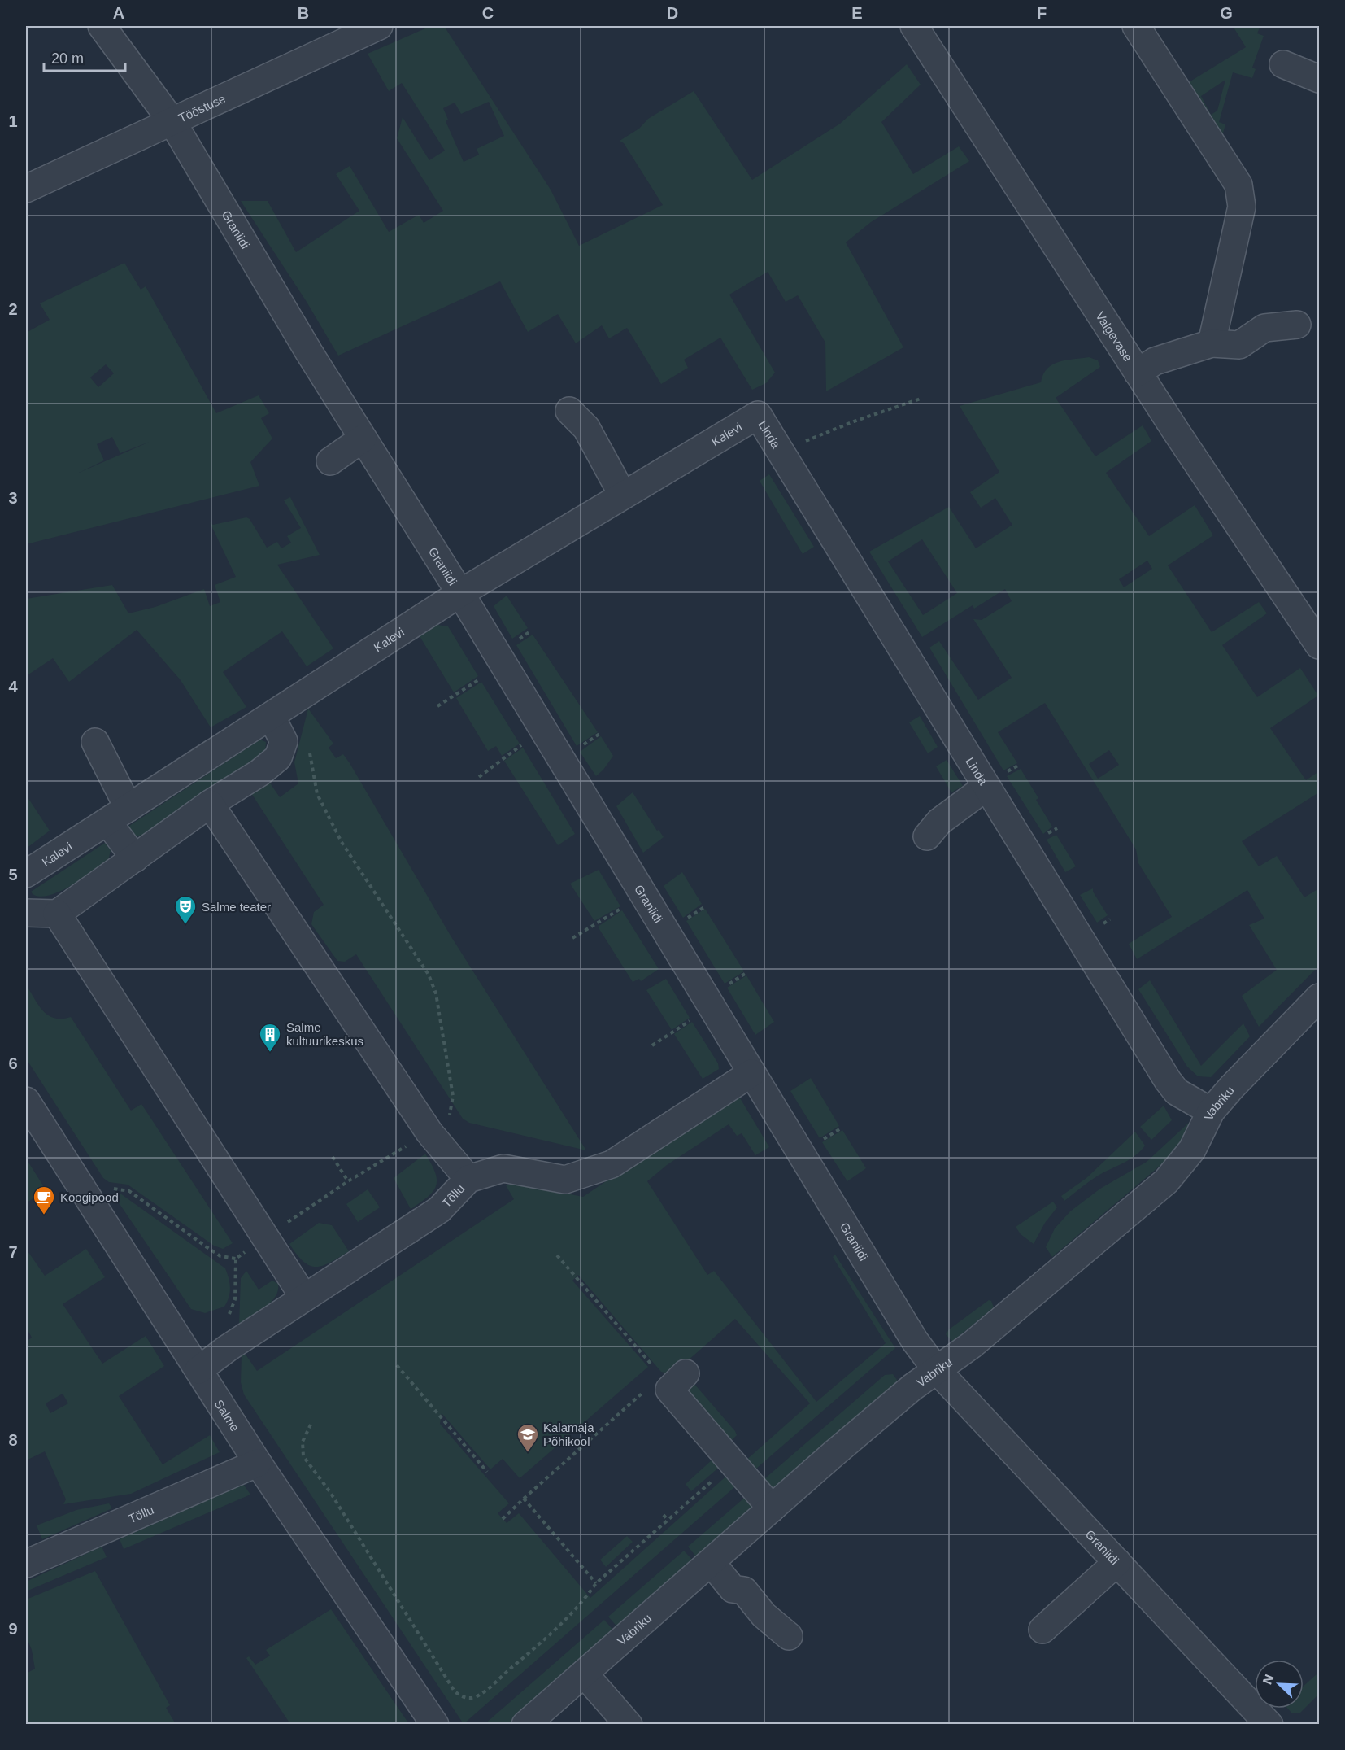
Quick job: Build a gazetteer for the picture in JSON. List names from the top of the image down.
{
  "streets": {
    "street": [
      "Tööstuse",
      "Graniidi",
      "Valgevase",
      "Kalevi",
      "Linda",
      "Vabriku",
      "Tõllu",
      "Salme"
    ]
  },
  "crossings": [
    ["Tööstuse", "Graniidi"],
    ["Graniidi", "Kalevi"],
    ["Graniidi", "Vabriku"],
    ["Graniidi", "Tõllu"],
    ["Kalevi", "Linda"],
    ["Linda", "Vabriku"],
    ["Tõllu", "Salme"]
  ],
  "places": {
    "theatre": ["Salme teater"],
    "building": ["Salme kultuurikeskus"],
    "cafe": ["Koogipood"],
    "school or university": ["Kalamaja Põhikool"]
  },
  "scale_bar": "20 m",
  "north": "top left",
  "grid": {
    "columns": [
      "A",
      "B",
      "C",
      "D",
      "E",
      "F",
      "G"
    ],
    "rows": [
      "1",
      "2",
      "3",
      "4",
      "5",
      "6",
      "7",
      "8",
      "9"
    ]
  }
}
